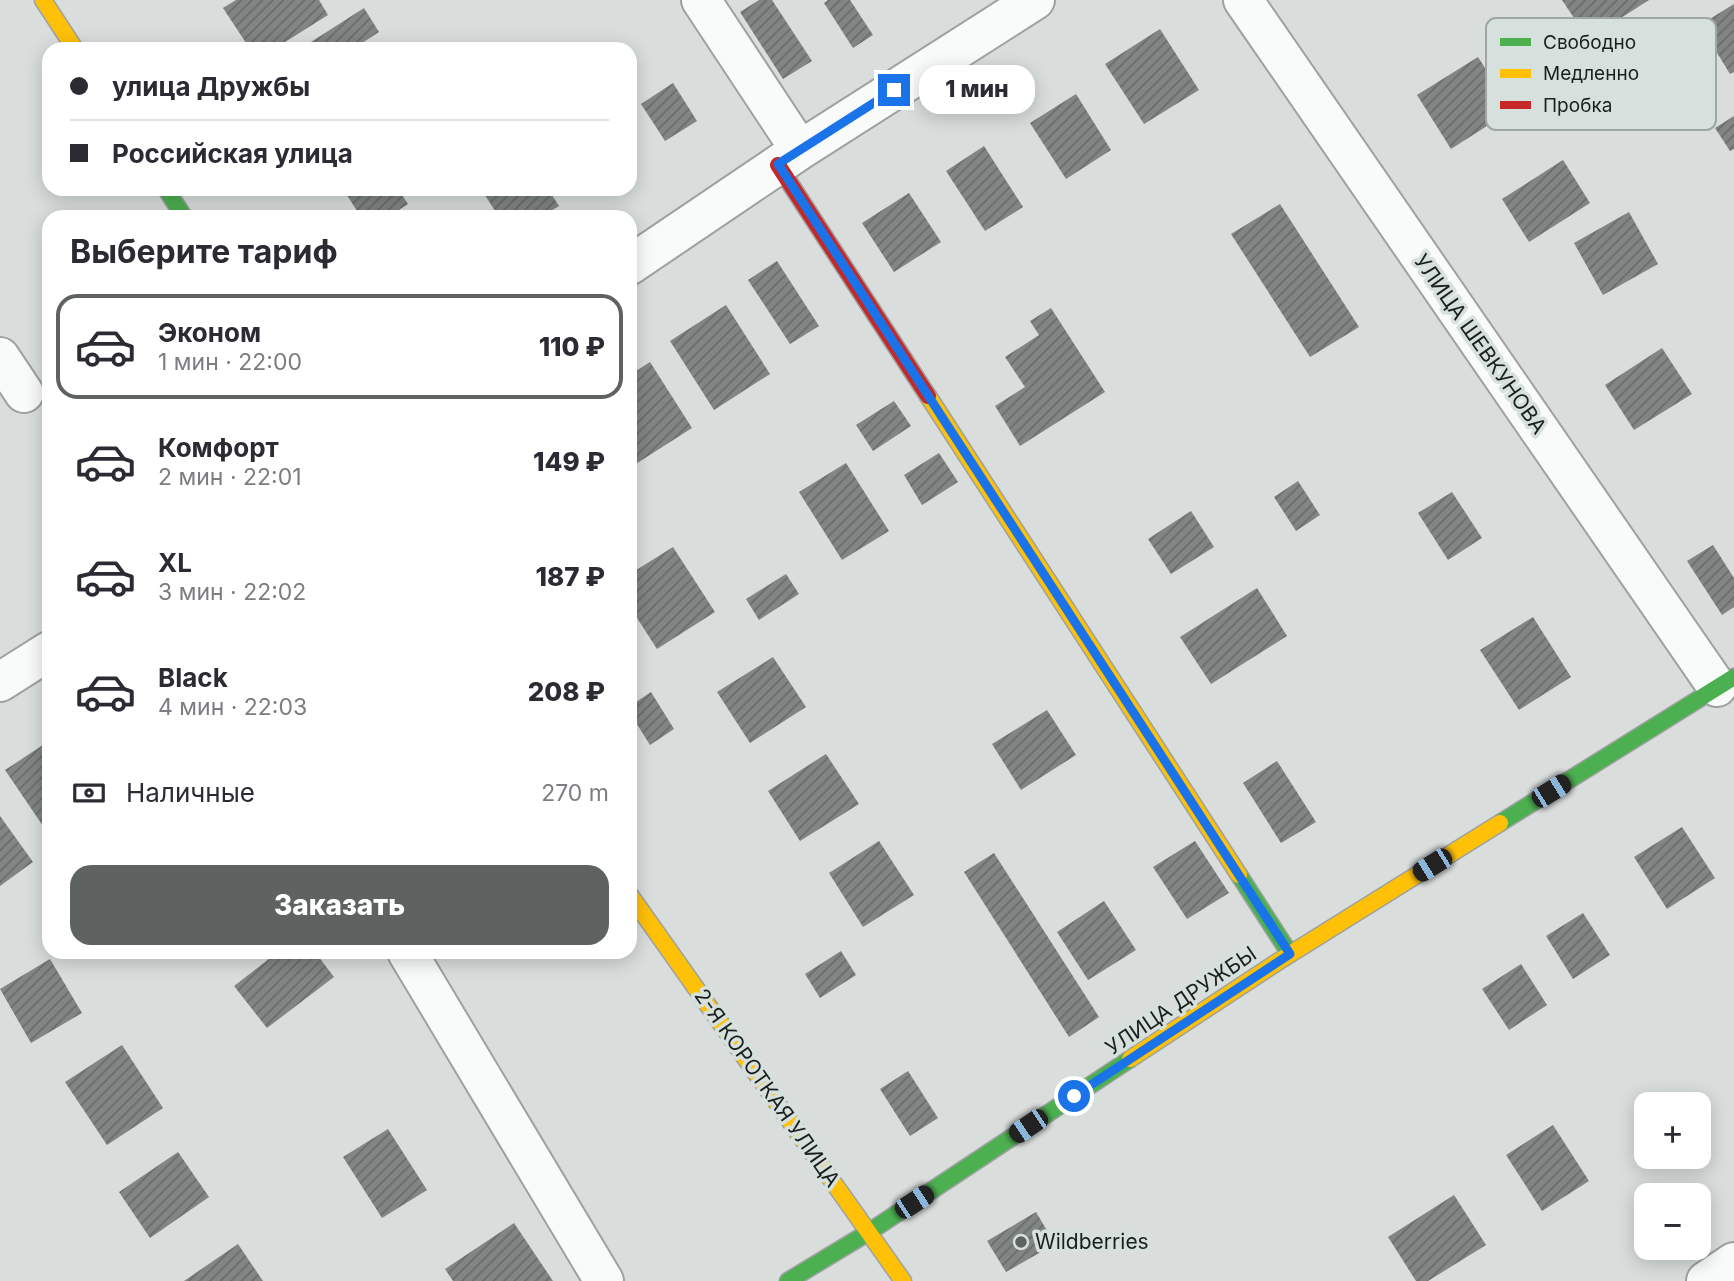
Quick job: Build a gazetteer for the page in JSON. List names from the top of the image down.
{
  "streets": {
    "street": ["УЛИЦА ШЕВКУНОВА", "УЛИЦА ДРУЖБЫ", "2-Я КОРОТКАЯ УЛИЦА"]
  },
  "crossings": [
    ["УЛИЦА ШЕВКУНОВА", "УЛИЦА ДРУЖБЫ"],
    ["УЛИЦА ДРУЖБЫ", "2-Я КОРОТКАЯ УЛИЦА"]
  ],
  "places": ["Wildberries"],
  "legend": ["Свободно", "Медленно", "Пробка"],
  "page": {
    "banner": ["улица Дружбы", "Российская улица"],
    "bubble": "1 мин",
    "heading": "Выберите тариф",
    "list": [
      {
        "name": "Эконом",
        "note": "1 мин · 22:00",
        "value": "110 ₽"
      },
      {
        "name": "Комфорт",
        "note": "2 мин · 22:01",
        "value": "149 ₽"
      },
      {
        "name": "XL",
        "note": "3 мин · 22:02",
        "value": "187 ₽"
      },
      {
        "name": "Black",
        "note": "4 мин · 22:03",
        "value": "208 ₽"
      }
    ],
    "pay": ["Наличные", "270 m"],
    "buttons": "Заказать",
    "map_buttons": ["+", "−"]
  }
}
